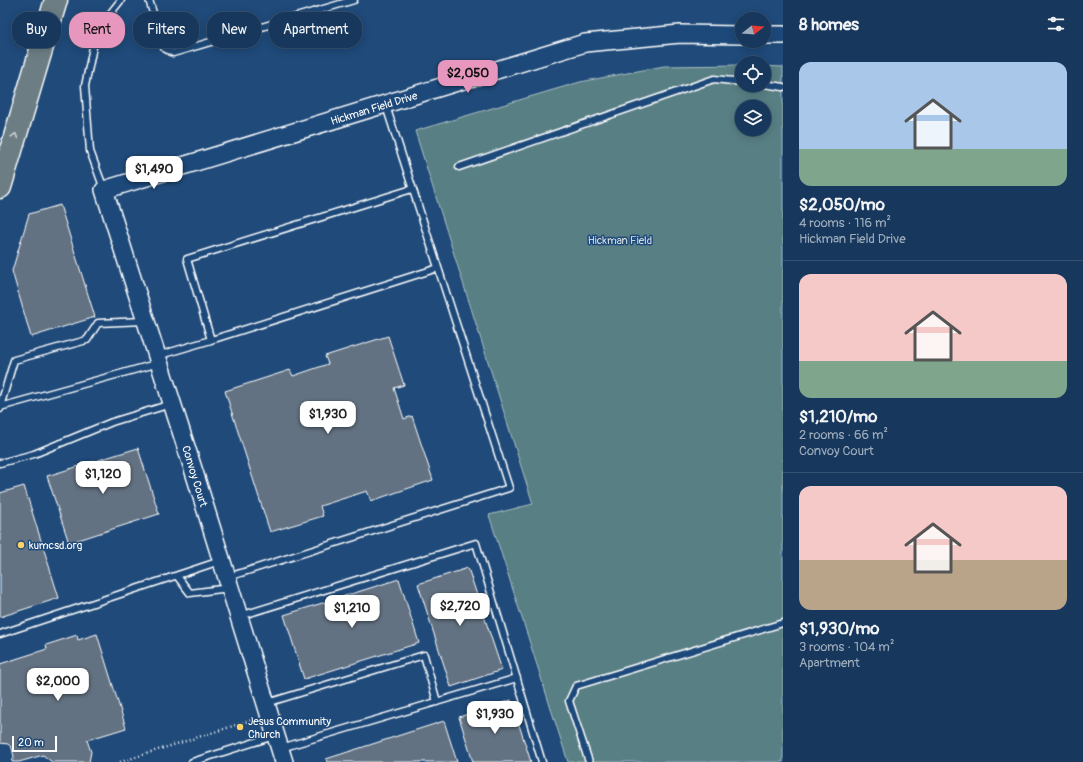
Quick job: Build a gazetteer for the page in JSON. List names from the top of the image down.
{
  "streets": {
    "street": ["Hickman Field Drive", "Convoy Court"]
  },
  "crossings": [
    ["Hickman Field Drive", "Convoy Court"]
  ],
  "parks": ["Hickman Field"],
  "places": ["kumcsd.org", "Jesus Community Church"],
  "scale_bar": "20 m",
  "north": "right",
  "page": {
    "heading": "8 homes",
    "chip": [
      "Buy",
      "Rent",
      "Filters",
      "New",
      "Apartment"
    ],
    "list": [
      {
        "name": "$2,050/mo",
        "note": "4 rooms · 116 m² · Hickman Field Drive"
      },
      {
        "name": "$1,210/mo",
        "note": "2 rooms · 66 m² · Convoy Court"
      },
      {
        "name": "$1,930/mo",
        "note": "3 rooms · 104 m² · Apartment"
      }
    ],
    "price": [
      "$2,050",
      "$1,490",
      "$1,930",
      "$1,120",
      "$2,720",
      "$1,210",
      "$2,000",
      "$1,930"
    ],
    "scale": "20 m"
  }
}
